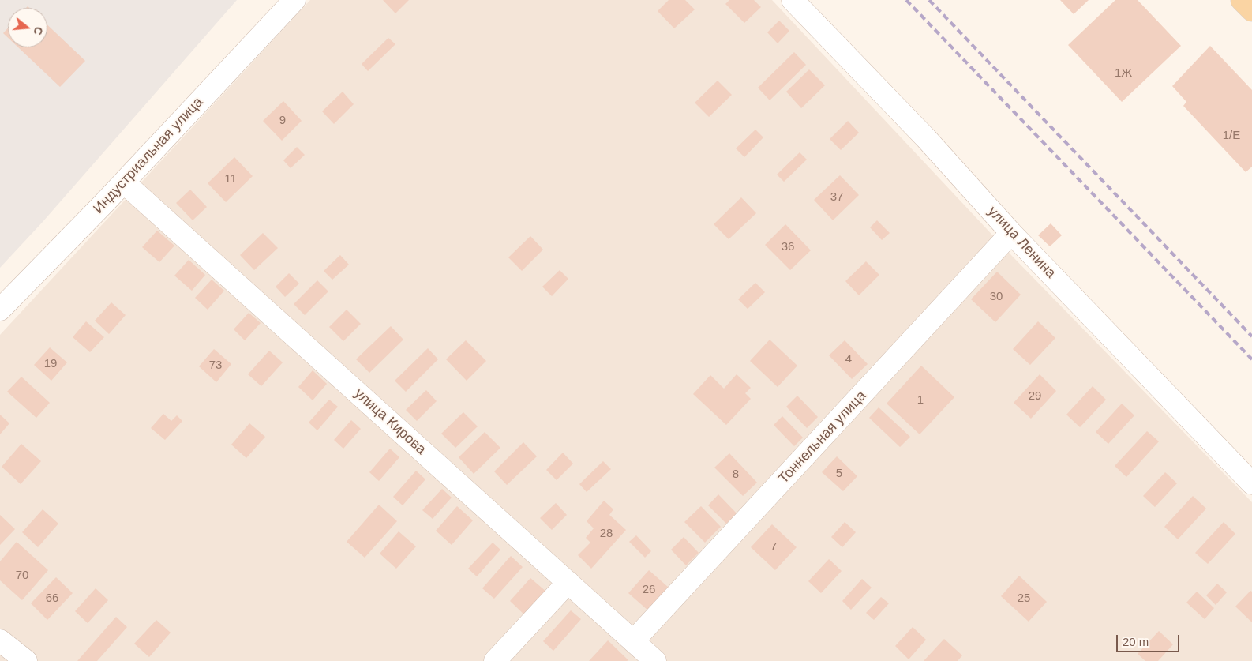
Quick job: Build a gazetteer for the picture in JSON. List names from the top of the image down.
{
  "streets": {
    "street": [
      "Индустриальная улица",
      "улица Ленина",
      "улица Кирова",
      "Тоннельная улица"
    ]
  },
  "crossings": [
    ["Индустриальная улица", "улица Кирова"],
    ["улица Ленина", "Тоннельная улица"],
    ["улица Кирова", "Тоннельная улица"]
  ],
  "house_numbers": [
    "1Ж",
    "9",
    "1/Е",
    "11",
    "37",
    "36",
    "30",
    "4",
    "19",
    "73",
    "29",
    "1",
    "5",
    "8",
    "28",
    "7",
    "70",
    "26",
    "66",
    "25"
  ],
  "scale_bar": "20 m",
  "north": "right"
}
